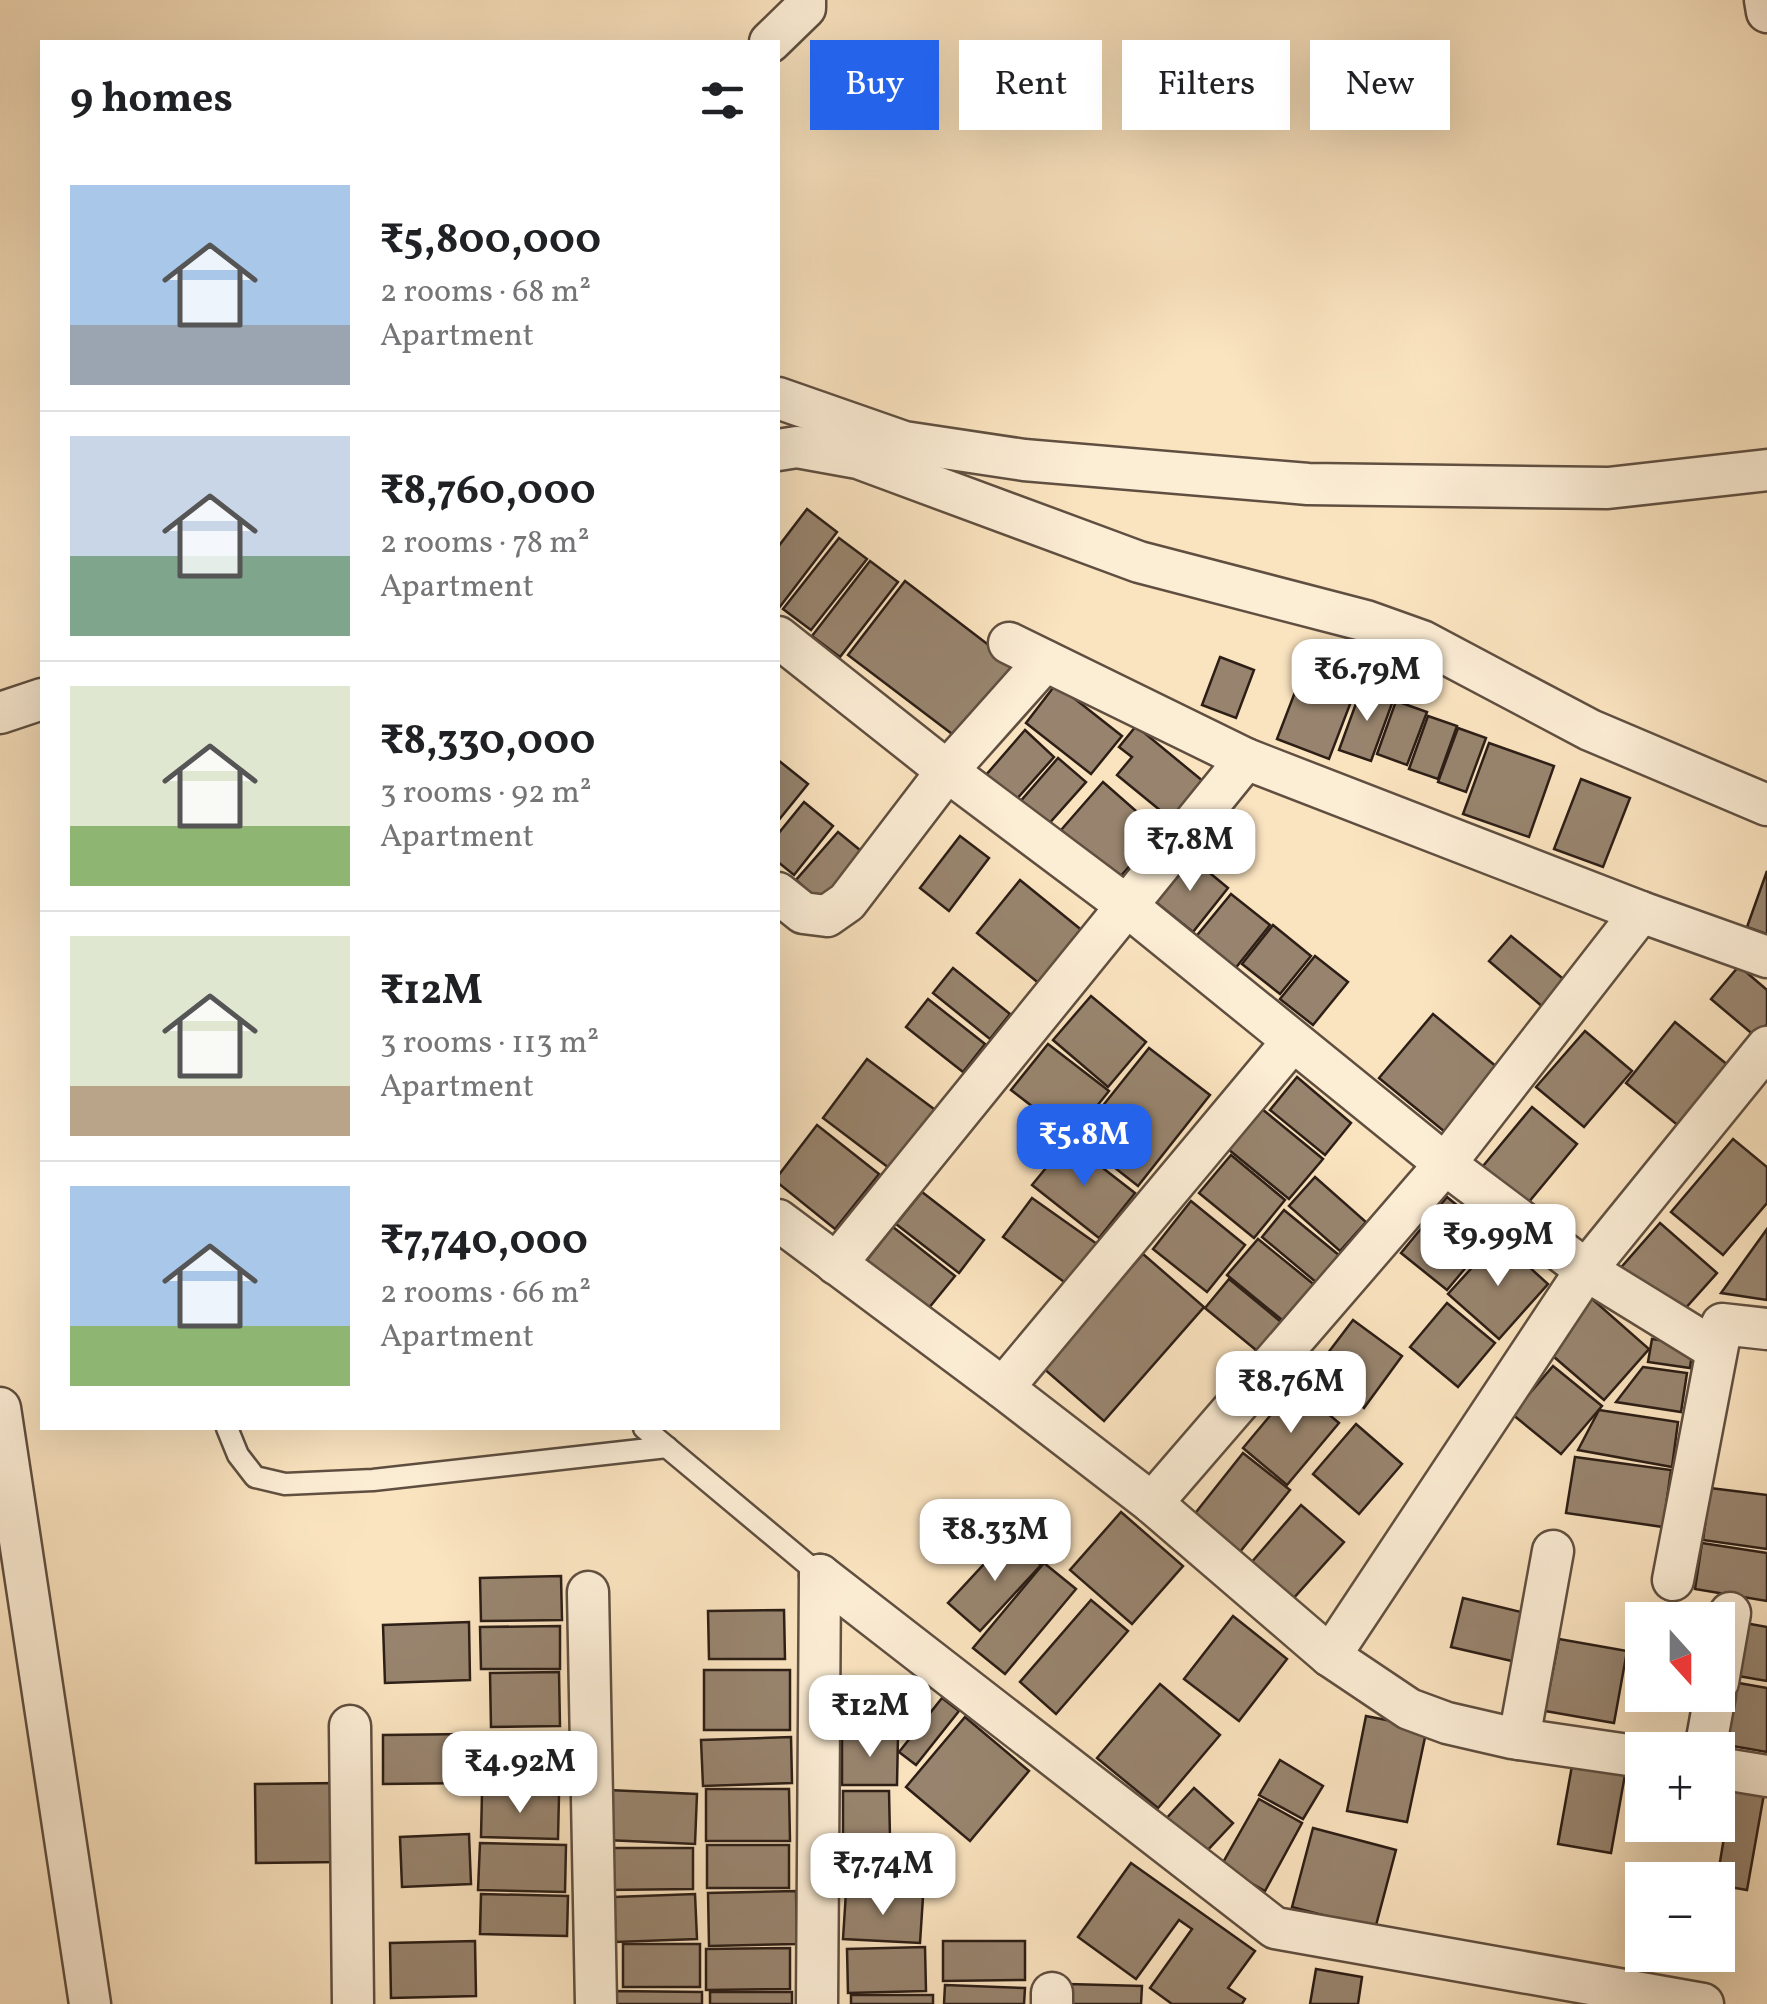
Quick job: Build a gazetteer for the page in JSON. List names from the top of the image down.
{
  "north": "bottom",
  "page": {
    "chip": [
      "Buy",
      "Rent",
      "Filters",
      "New"
    ],
    "heading": "9 homes",
    "list": [
      {
        "name": "₹5,800,000",
        "note": "2 rooms · 68 m² · Apartment"
      },
      {
        "name": "₹8,760,000",
        "note": "2 rooms · 78 m² · Apartment"
      },
      {
        "name": "₹8,330,000",
        "note": "3 rooms · 92 m² · Apartment"
      },
      {
        "name": "₹12M",
        "note": "3 rooms · 113 m² · Apartment"
      },
      {
        "name": "₹7,740,000",
        "note": "2 rooms · 66 m² · Apartment"
      }
    ],
    "price": [
      "₹6.79M",
      "₹7.8M",
      "₹5.8M",
      "₹9.99M",
      "₹8.76M",
      "₹8.33M",
      "₹12M",
      "₹4.92M",
      "₹7.74M"
    ],
    "map_buttons": ["+", "−"]
  }
}
